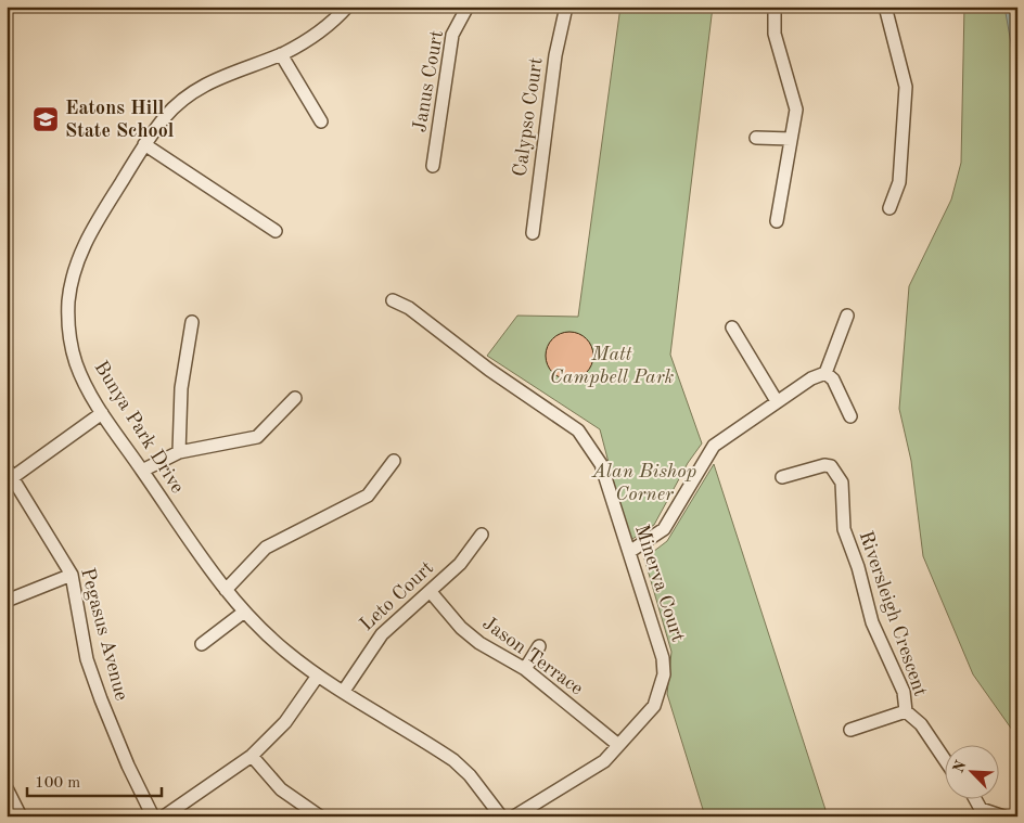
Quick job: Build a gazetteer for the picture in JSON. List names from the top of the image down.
{
  "streets": {
    "street": [
      "Janus Court",
      "Calypso Court",
      "Bunya Park Drive",
      "Minerva Court",
      "Leto Court",
      "Riversleigh Crescent",
      "Pegasus Avenue",
      "Jason Terrace"
    ]
  },
  "crossings": [
    ["Bunya Park Drive", "Leto Court"],
    ["Minerva Court", "Jason Terrace"],
    ["Leto Court", "Jason Terrace"]
  ],
  "parks": ["Matt Campbell Park", "Alan Bishop Corner"],
  "places": {
    "school or university": ["Eatons Hill State School"]
  },
  "scale_bar": "100 m",
  "north": "top left"
}
